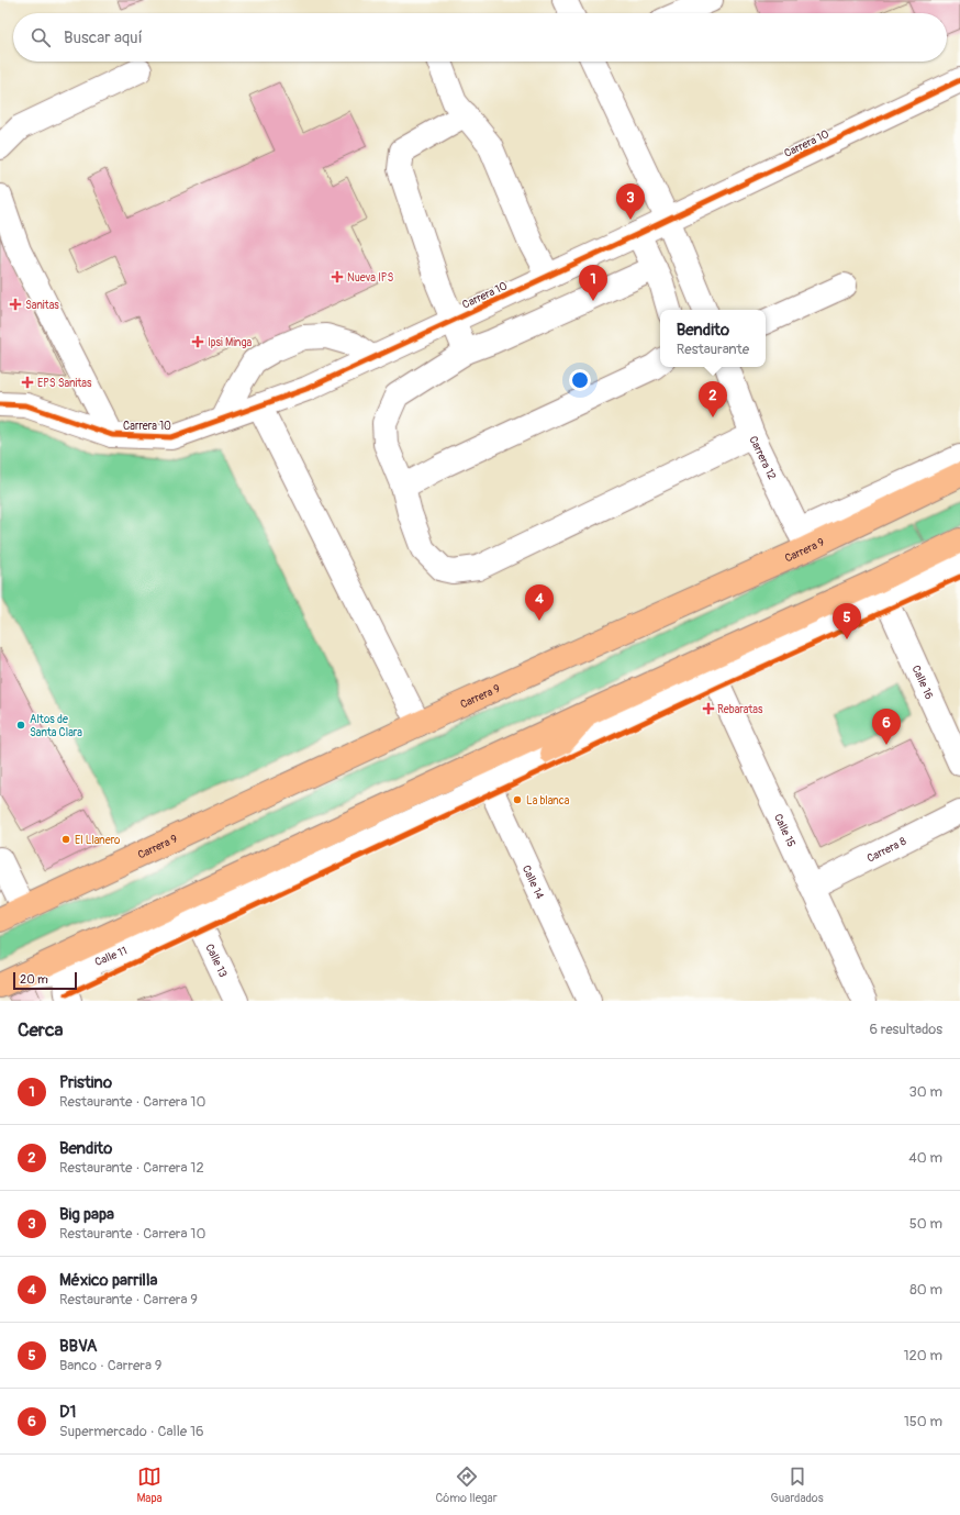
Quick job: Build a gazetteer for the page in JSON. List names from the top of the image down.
{
  "streets": {
    "main road": ["Carrera 9"],
    "street": [
      "Carrera 10",
      "Carrera 12",
      "Calle 16",
      "Calle 15",
      "Carrera 8",
      "Calle 14",
      "Calle 11",
      "Calle 13"
    ]
  },
  "crossings": [
    ["Carrera 12", "Carrera 9"],
    ["Calle 15", "Carrera 8"]
  ],
  "places": {
    "health": [
      "Nueva IPS",
      "Sanitas",
      "Ipsi Minga",
      "EPS Sanitas",
      "Rebaratas"
    ],
    "other": ["Altos de Santa Clara", "La blanca", "El Llanero"]
  },
  "scale_bar": "20 m",
  "page": {
    "search": "Buscar aquí",
    "pins": [
      "3",
      "1",
      "2",
      "4",
      "5",
      "6"
    ],
    "popup": ["Bendito", "Restaurante"],
    "scale": "20 m",
    "heading": ["Cerca", "6 resultados"],
    "list": [
      {
        "mark": "1",
        "name": "Pristino",
        "note": "Restaurante · Carrera 10",
        "value": "30 m"
      },
      {
        "mark": "2",
        "name": "Bendito",
        "note": "Restaurante · Carrera 12",
        "value": "40 m"
      },
      {
        "mark": "3",
        "name": "Big papa",
        "note": "Restaurante · Carrera 10",
        "value": "50 m"
      },
      {
        "mark": "4",
        "name": "México parrilla",
        "note": "Restaurante · Carrera 9",
        "value": "80 m"
      },
      {
        "mark": "5",
        "name": "BBVA",
        "note": "Banco · Carrera 9",
        "value": "120 m"
      },
      {
        "mark": "6",
        "name": "D1",
        "note": "Supermercado · Calle 16",
        "value": "150 m"
      }
    ],
    "nav": ["Mapa", "Cómo llegar", "Guardados"]
  }
}
